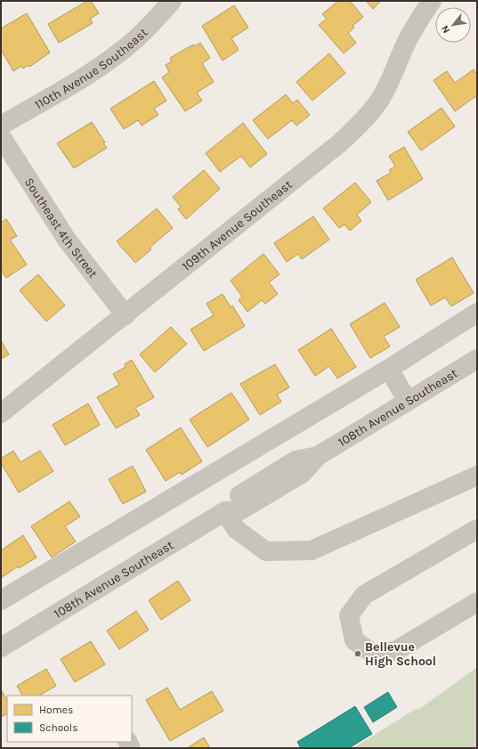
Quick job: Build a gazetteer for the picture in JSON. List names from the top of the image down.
{
  "streets": {
    "street": [
      "110th Avenue Southeast",
      "109th Avenue Southeast",
      "Southeast 4th Street",
      "108th Avenue Southeast"
    ]
  },
  "crossings": [
    ["109th Avenue Southeast", "Southeast 4th Street"]
  ],
  "places": ["Bellevue High School"],
  "legend": ["Homes", "Schools"],
  "north": "bottom left"
}
